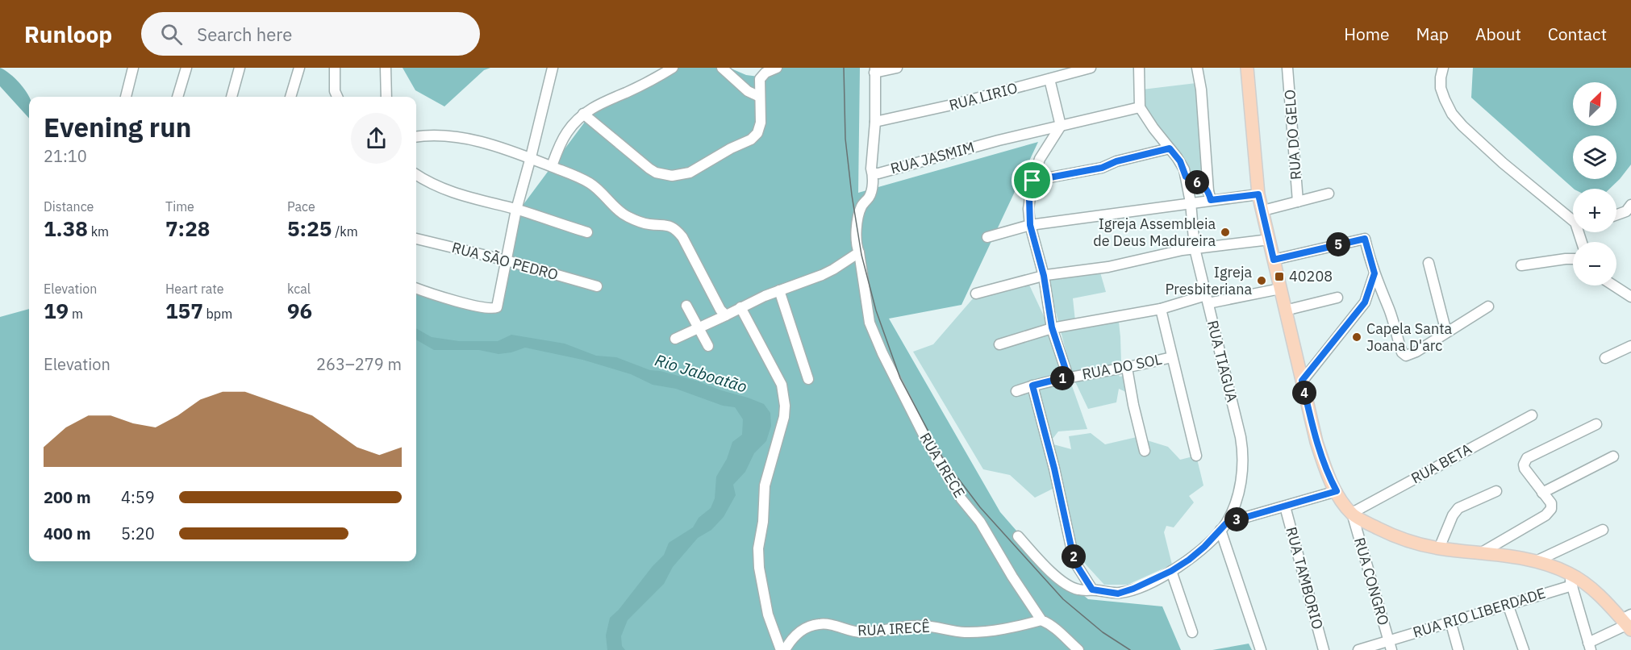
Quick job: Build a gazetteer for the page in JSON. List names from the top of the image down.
{
  "streets": {
    "street": [
      "RUA LIRIO",
      "RUA DO GELO",
      "RUA JASMIM",
      "RUA SÃO PEDRO",
      "RUA TIAGUA",
      "RUA DO SOL",
      "RUA BETA",
      "RUA IRECE",
      "RUA TAMBORIO",
      "RUA CONGRO",
      "RUA RIO LIBERDADE",
      "RUA IRECÊ"
    ]
  },
  "crossings": [
    ["RUA LIRIO", "RUA JASMIM"],
    ["RUA JASMIM", "RUA TIAGUA"],
    ["RUA JASMIM", "RUA IRECE"],
    ["RUA BETA", "RUA CONGRO"],
    ["RUA IRECE", "RUA IRECÊ"],
    ["RUA CONGRO", "RUA RIO LIBERDADE"]
  ],
  "water": ["Rio Jaboatão"],
  "places": {
    "other": ["Igreja Assembleia de Deus Madureira", "Igreja Presbiteriana", "Capela Santa Joana D'arc"],
    "transit": ["40208"]
  },
  "north": "top right",
  "page": {
    "header": "Runloop",
    "search": "Search here",
    "nav": [
      "Home",
      "Map",
      "About",
      "Contact"
    ],
    "map_buttons": ["+", "−"],
    "heading": ["Evening run", "21:10"],
    "pins": [
      "6",
      "5",
      "1",
      "4",
      "3",
      "2"
    ],
    "stats": [
      ["Distance", "1.38 km"],
      ["Time", "7:28"],
      ["Pace", "5:25 /km"],
      ["Elevation", "19 m"],
      ["Heart rate", "157 bpm"],
      ["kcal", "96"]
    ],
    "chart": ["Elevation", "263–279 m"],
    "list": [
      {
        "name": "200 m",
        "note": "4:59"
      },
      {
        "name": "400 m",
        "note": "5:20"
      }
    ]
  }
}
